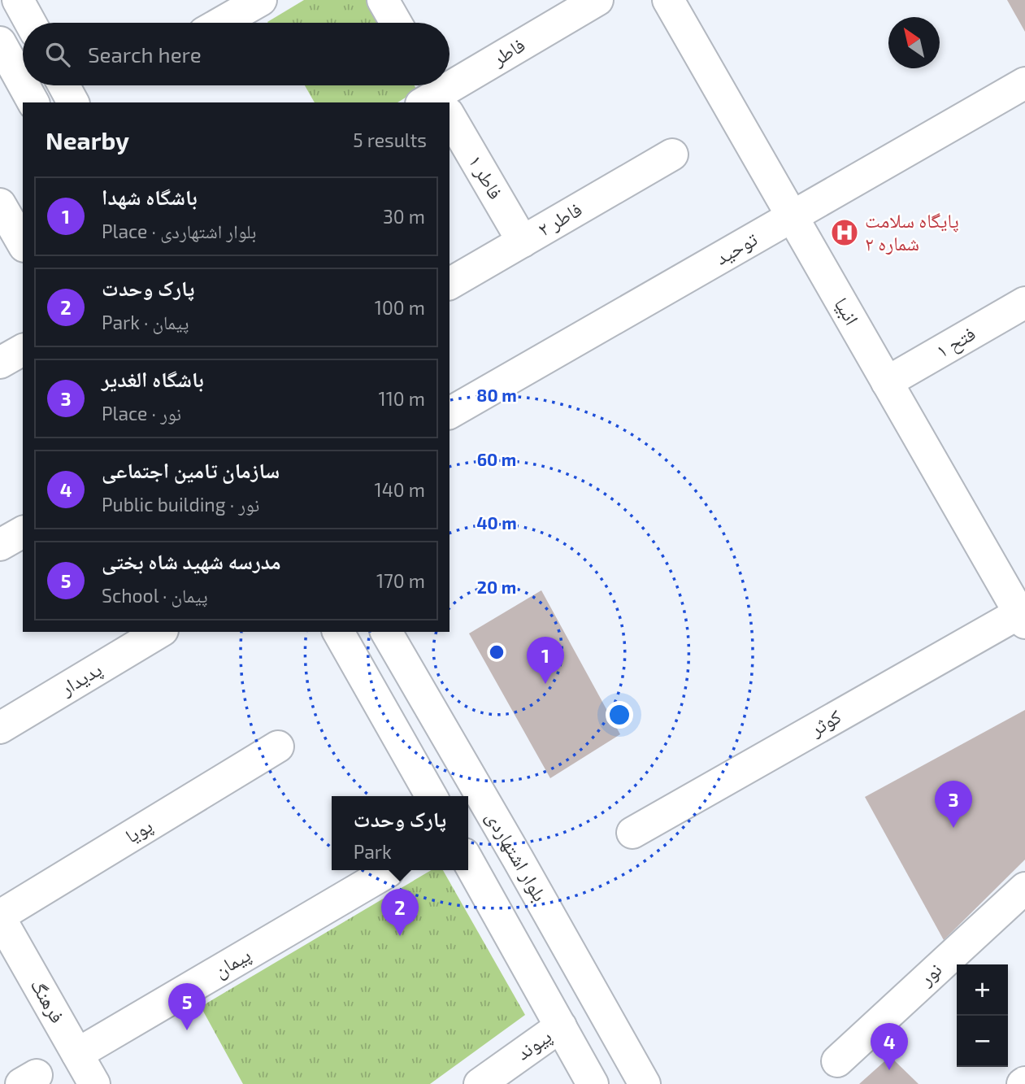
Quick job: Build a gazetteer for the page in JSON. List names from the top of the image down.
{
  "streets": {
    "street": [
      "فاطر",
      "فاطر ۱",
      "فاطر ۲",
      "توحید",
      "انبیا",
      "فتح ۱",
      "پدیدار",
      "کوثر",
      "پویا",
      "بلوار اشتهاردی",
      "پیمان",
      "نور",
      "فرهنگ",
      "پیوند"
    ]
  },
  "crossings": [
    ["فاطر ۱", "فاطر ۲"],
    ["توحید", "انبیا"],
    ["انبیا", "فتح ۱"],
    ["انبیا", "کوثر"],
    ["پویا", "فرهنگ"],
    ["پیمان", "فرهنگ"]
  ],
  "places": {
    "hospital": ["پایگاه سلامت شماره ۲"]
  },
  "north": "top left",
  "page": {
    "search": "Search here",
    "heading": ["Nearby", "5 results"],
    "list": [
      {
        "mark": "1",
        "name": "باشگاه شهدا",
        "note": "Place · بلوار اشتهاردی",
        "value": "30 m"
      },
      {
        "mark": "2",
        "name": "پارک وحدت",
        "note": "Park · پیمان",
        "value": "100 m"
      },
      {
        "mark": "3",
        "name": "باشگاه الغدیر",
        "note": "Place · نور",
        "value": "110 m"
      },
      {
        "mark": "4",
        "name": "سازمان تامین اجتماعی",
        "note": "Public building · نور",
        "value": "140 m"
      },
      {
        "mark": "5",
        "name": "مدرسه شهید شاه بختی",
        "note": "School · پیمان",
        "value": "170 m"
      }
    ],
    "pins": [
      "1",
      "3",
      "2",
      "5",
      "4"
    ],
    "popup": ["پارک وحدت", "Park"],
    "map_buttons": ["+", "−"]
  },
  "rings": [
    "80 m",
    "60 m",
    "40 m",
    "20 m"
  ]
}
